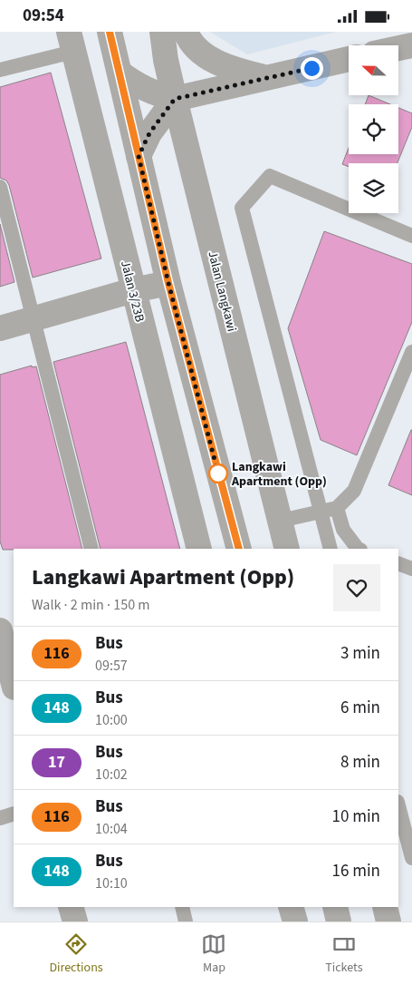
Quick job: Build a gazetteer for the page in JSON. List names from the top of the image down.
{
  "streets": {
    "street": ["Jalan 3/23B", "Jalan Langkawi"]
  },
  "places": ["Langkawi Apartment (Opp)"],
  "lines": ["bus line 116"],
  "north": "left",
  "page": {
    "status": "09:54",
    "heading": ["Langkawi Apartment (Opp)", "Walk · 2 min · 150 m"],
    "list": [
      {
        "mark": "116",
        "name": "Bus",
        "note": "09:57",
        "value": "3 min"
      },
      {
        "mark": "148",
        "name": "Bus",
        "note": "10:00",
        "value": "6 min"
      },
      {
        "mark": "17",
        "name": "Bus",
        "note": "10:02",
        "value": "8 min"
      },
      {
        "mark": "116",
        "name": "Bus",
        "note": "10:04",
        "value": "10 min"
      },
      {
        "mark": "148",
        "name": "Bus",
        "note": "10:10",
        "value": "16 min"
      }
    ],
    "tabs": ["Directions", "Map", "Tickets"]
  }
}
